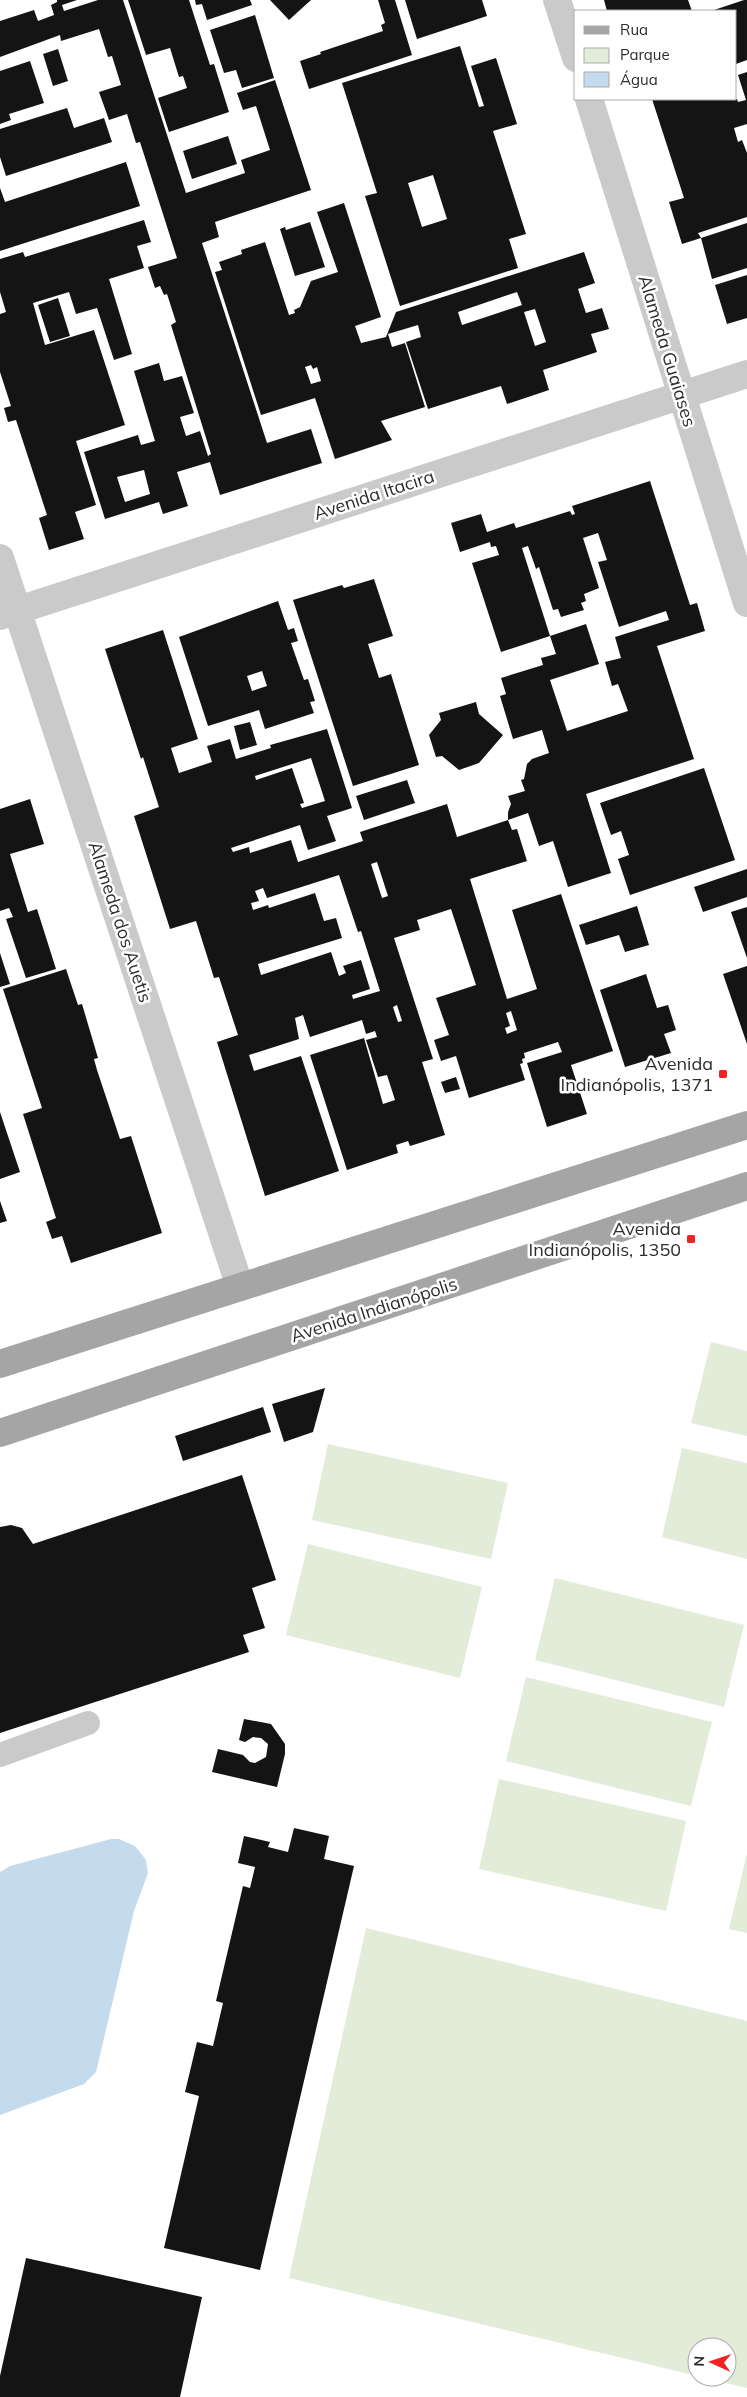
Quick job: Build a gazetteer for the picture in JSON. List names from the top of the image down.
{
  "streets": {
    "main road": ["Avenida Indianópolis"],
    "street": ["Alameda Guaiases", "Avenida Itacira", "Alameda dos Auetis"]
  },
  "crossings": [
    ["Alameda Guaiases", "Avenida Itacira"],
    ["Avenida Itacira", "Alameda dos Auetis"]
  ],
  "places": {
    "transit": ["Avenida Indianópolis, 1371", "Avenida Indianópolis, 1350"]
  },
  "legend": ["Rua", "Parque", "Água"],
  "north": "left"
}
